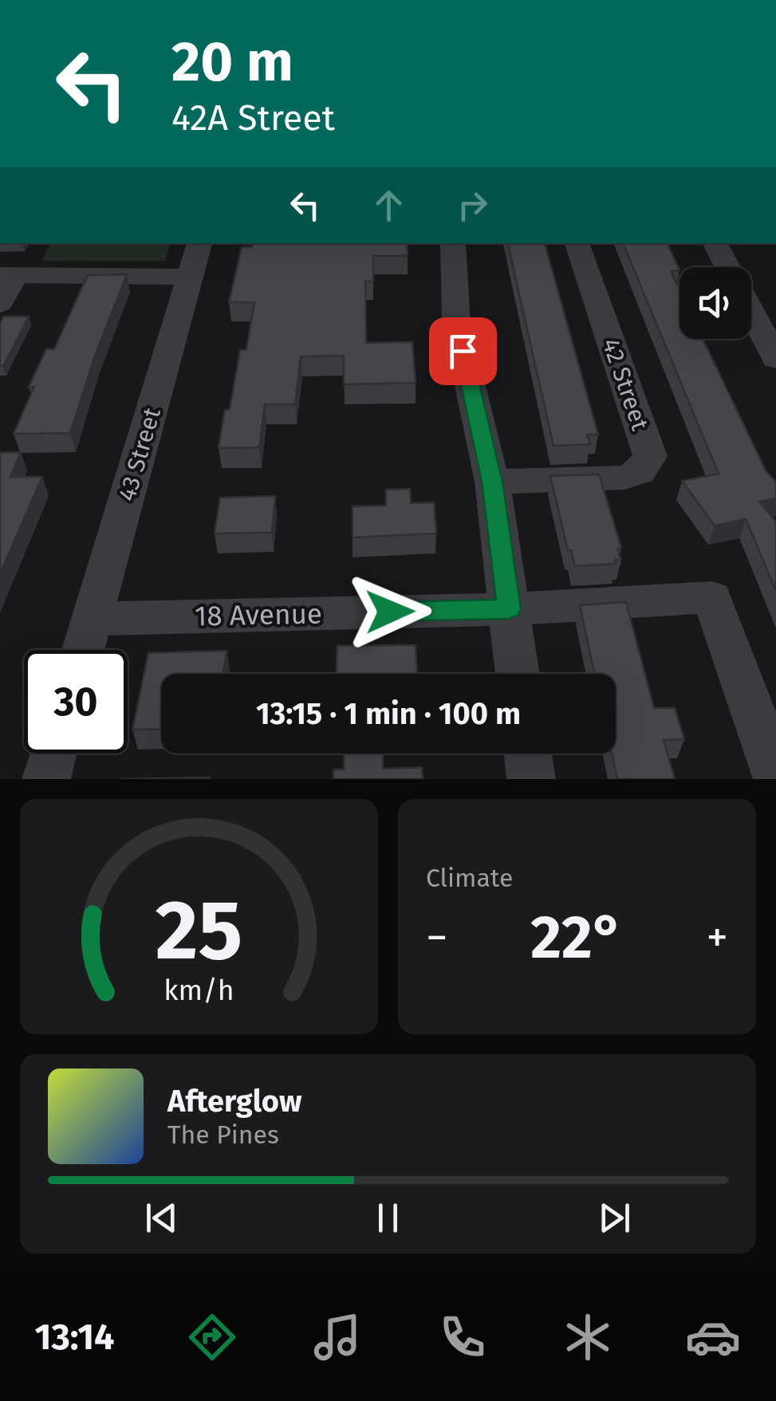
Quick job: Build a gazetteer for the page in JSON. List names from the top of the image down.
{
  "streets": {
    "street": ["42 Street", "43 Street", "18 Avenue"]
  },
  "crossings": [
    ["43 Street", "18 Avenue"]
  ],
  "page": {
    "turn": ["20 m", "42A Street"],
    "limit": "30",
    "trip": "13:15 · 1 min · 100 m",
    "tile": "Climate",
    "heat": ["−", "22°", "+"],
    "song": ["Afterglow", "The Pines"],
    "tabs": "13:14",
    "gauge": ["25", "km/h"]
  }
}
